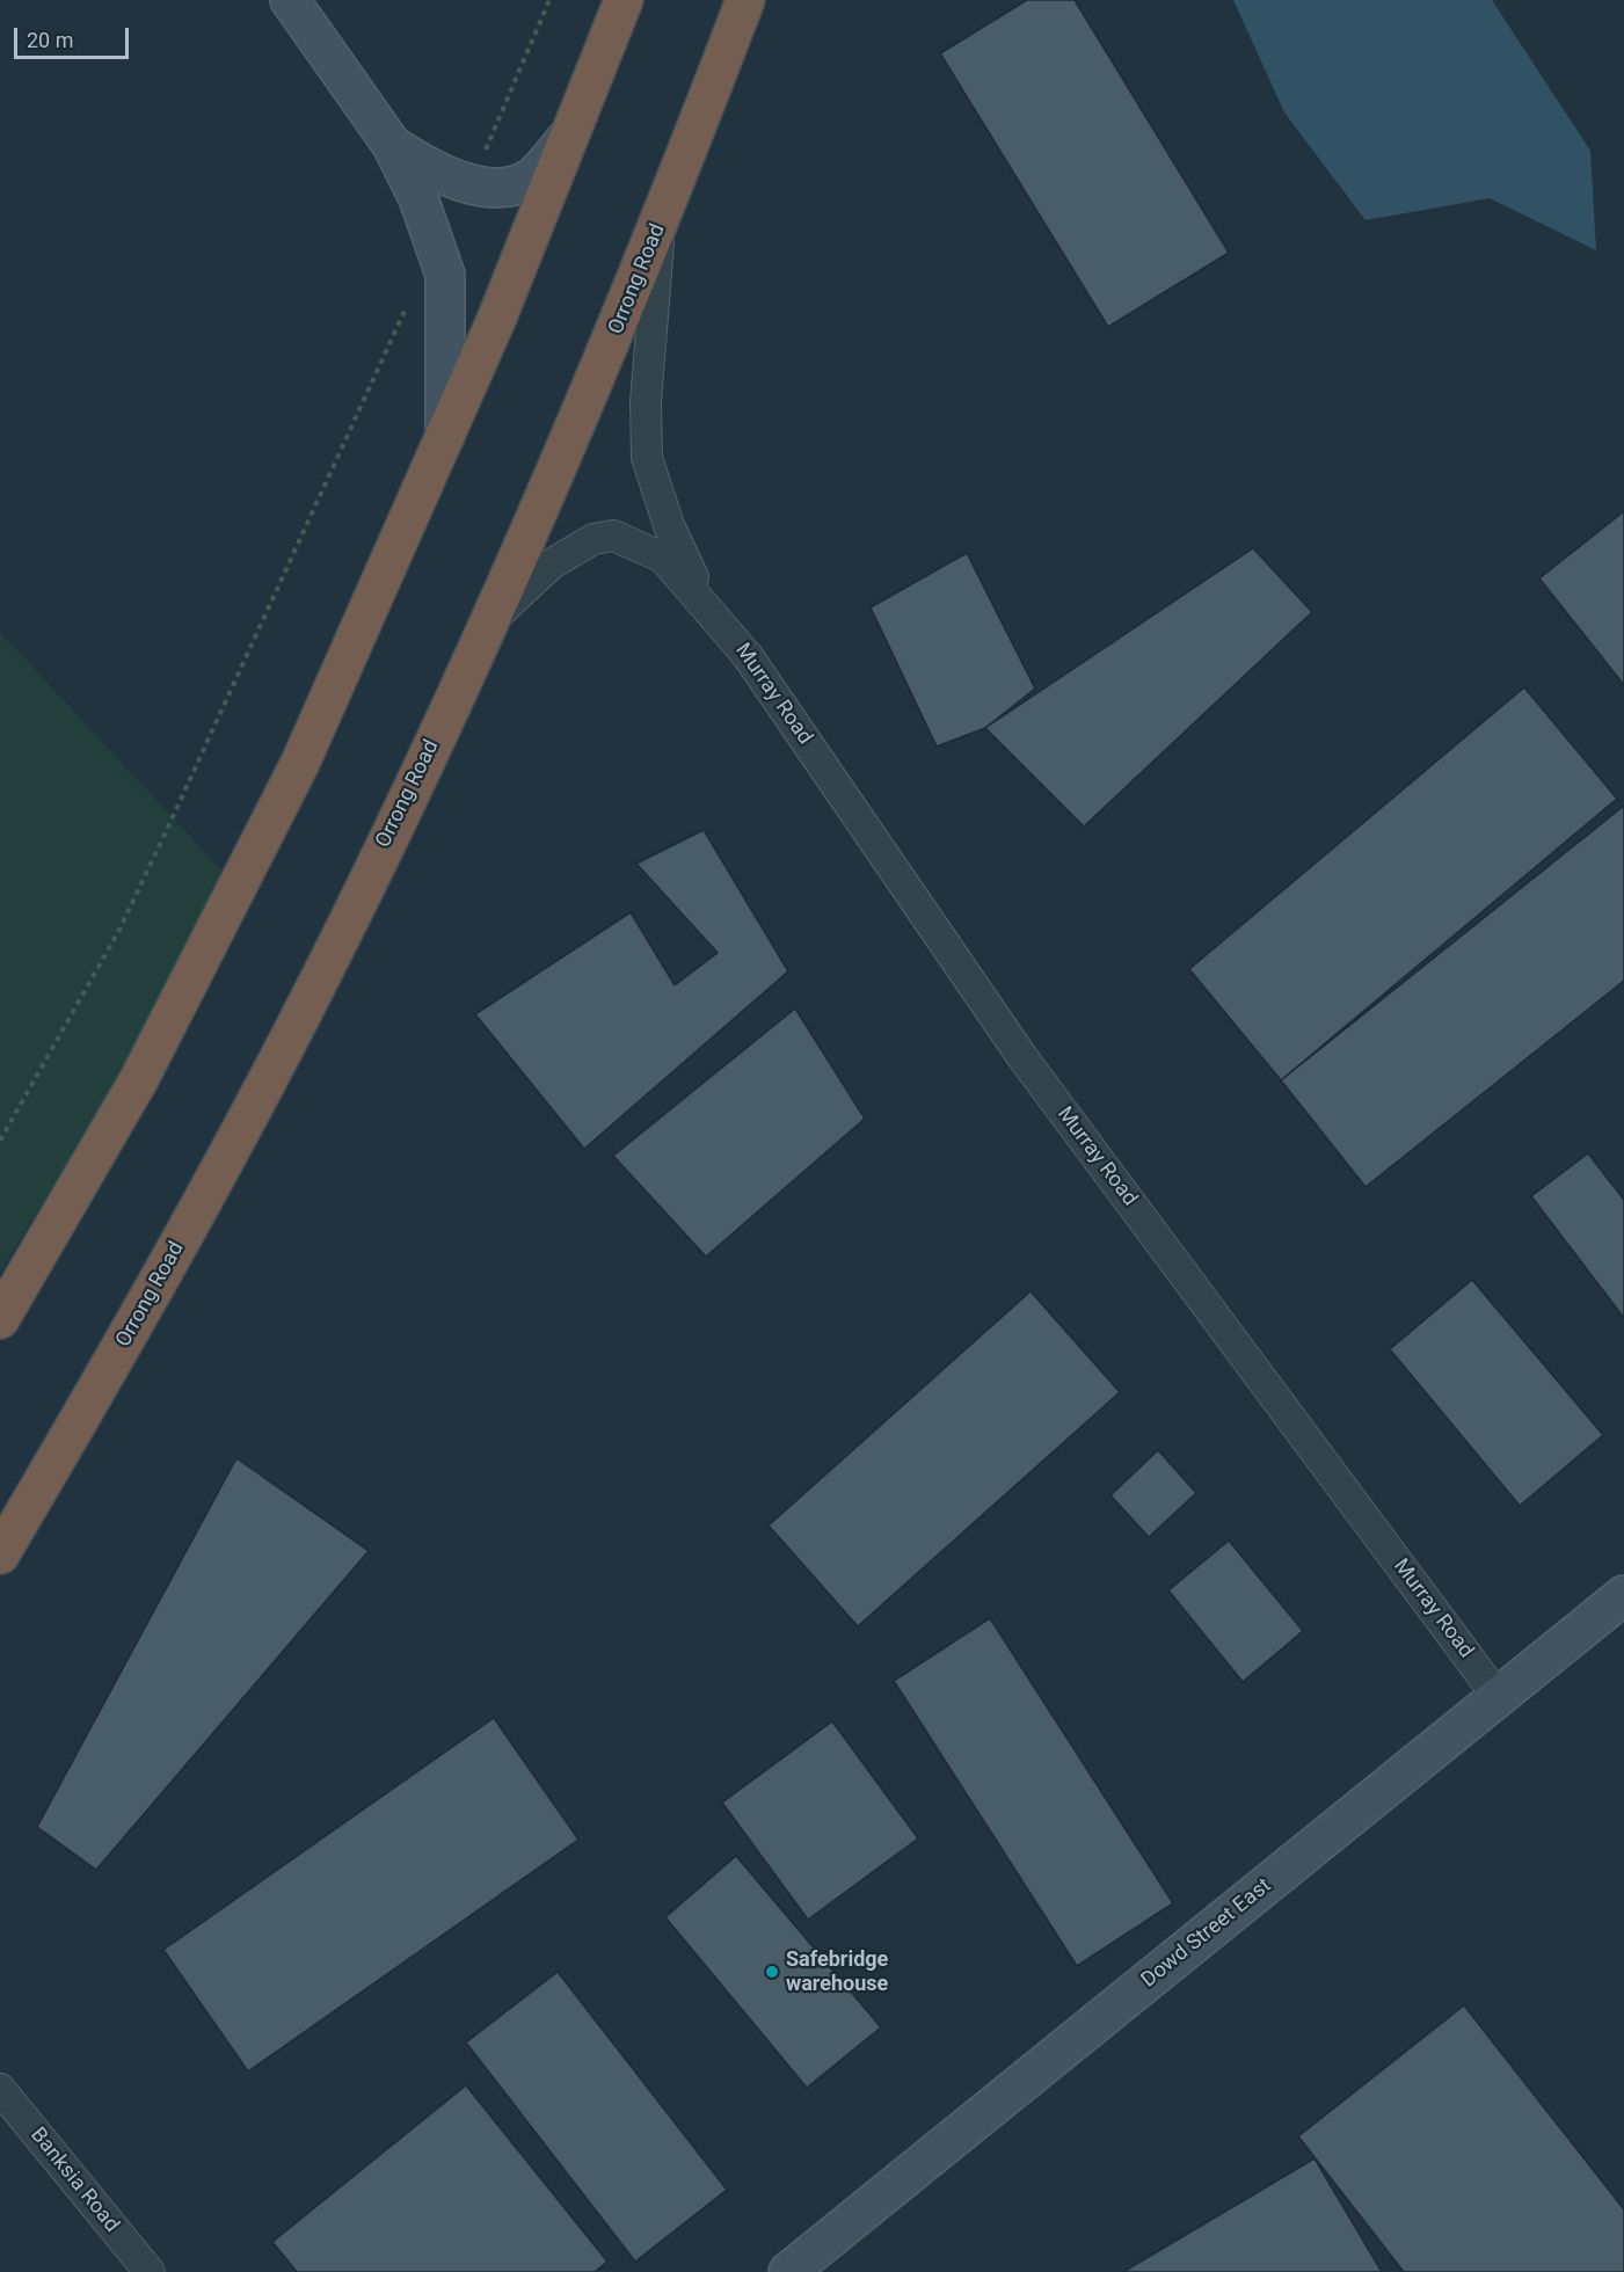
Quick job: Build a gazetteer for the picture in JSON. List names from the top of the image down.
{
  "streets": {
    "highway": ["Orrong Road"],
    "street": ["Murray Road", "Dowd Street East", "Banksia Road"]
  },
  "crossings": [
    ["Orrong Road", "Murray Road"],
    ["Murray Road", "Dowd Street East"]
  ],
  "places": ["Safebridge warehouse"],
  "scale_bar": "20 m"
}
